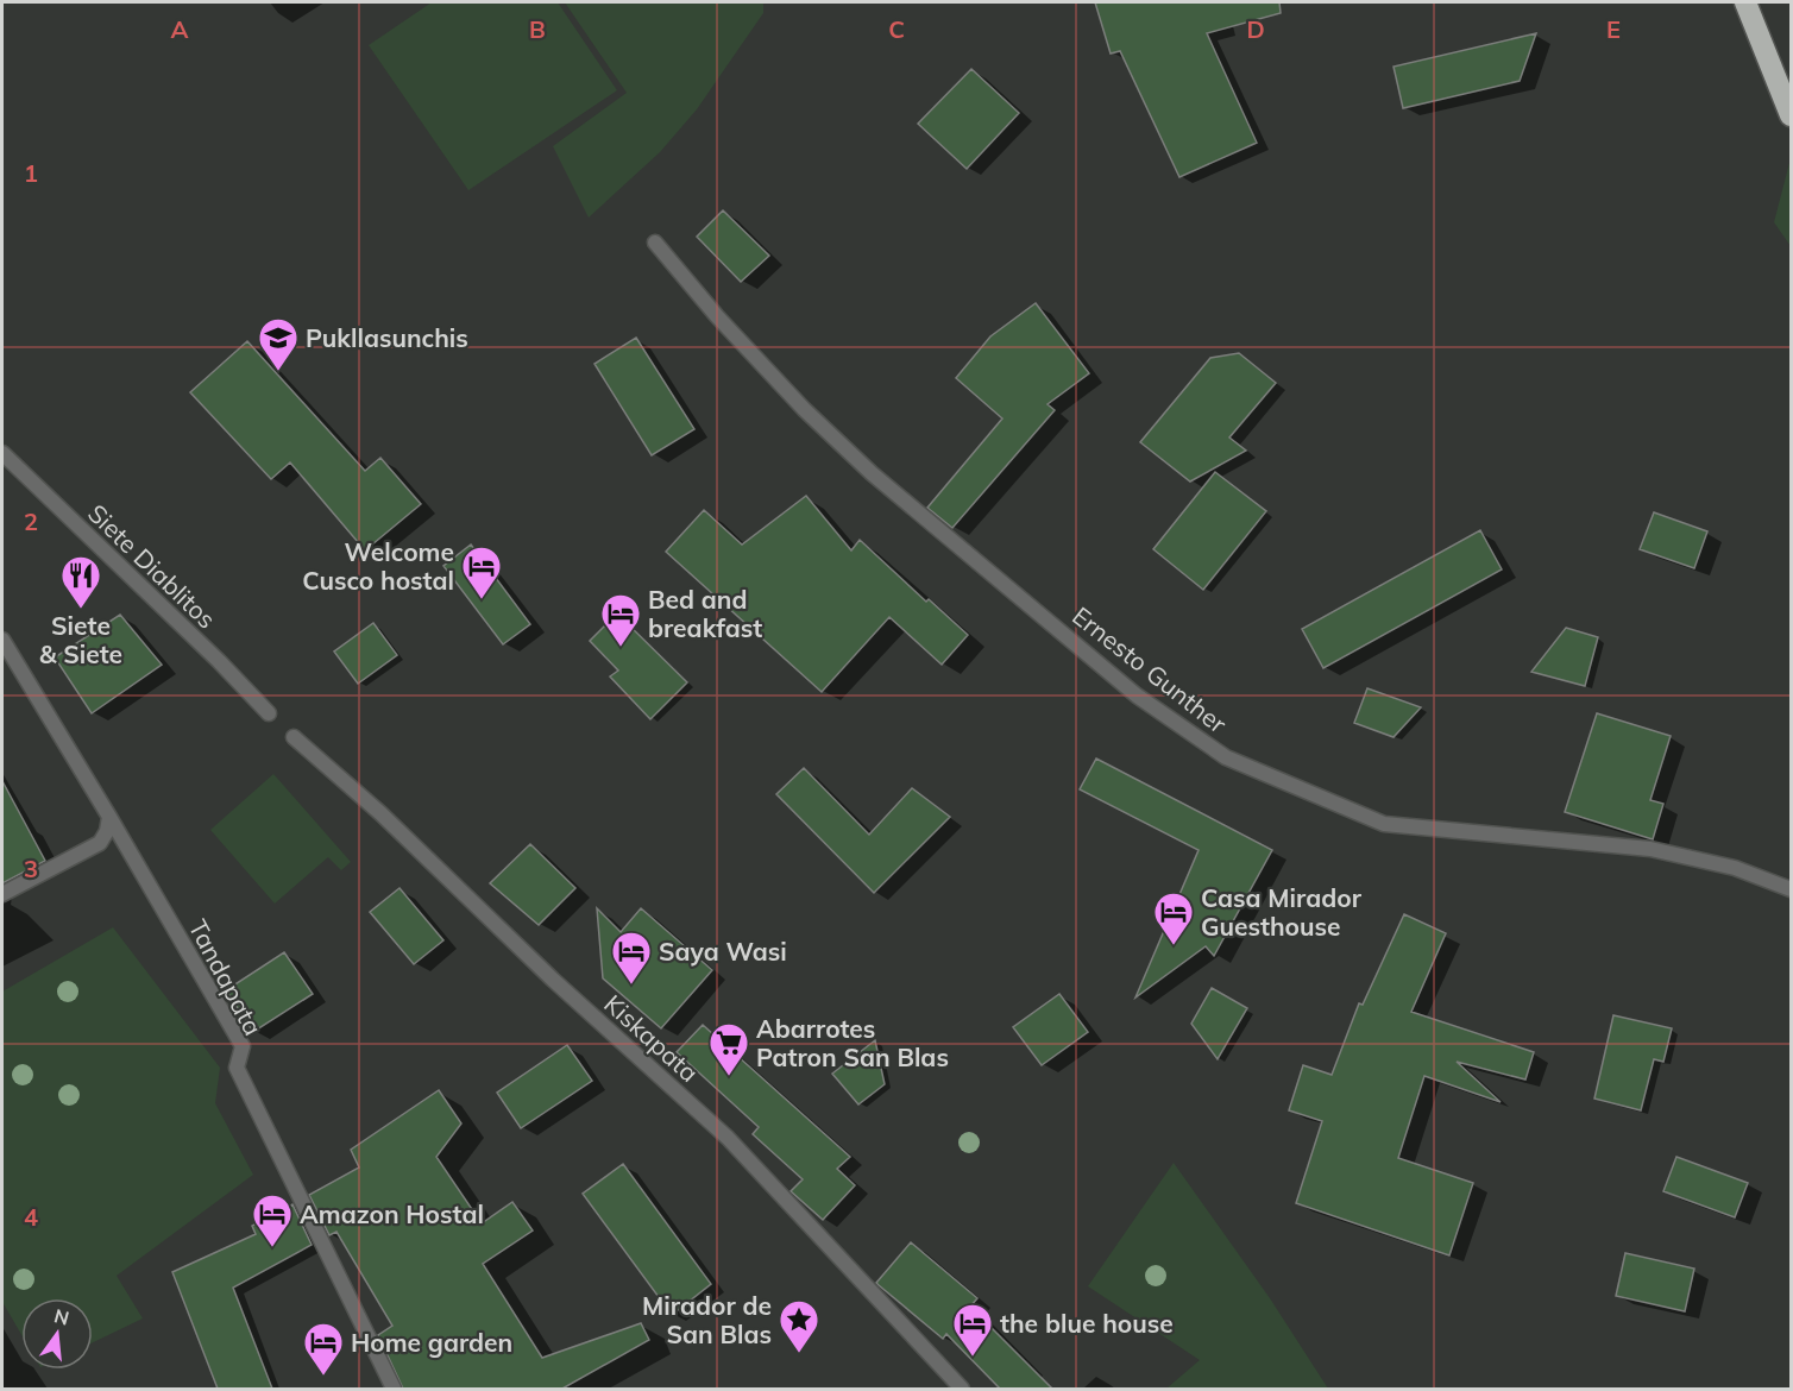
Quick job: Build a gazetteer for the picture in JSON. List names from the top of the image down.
{
  "streets": {
    "street": [
      "Siete Diablitos",
      "Ernesto Gunther",
      "Tandapata",
      "Kiskapata"
    ]
  },
  "places": {
    "school or university": ["Pukllasunchis"],
    "hotel": [
      "Welcome Cusco hostal",
      "Bed and breakfast",
      "Casa Mirador Guesthouse",
      "Saya Wasi",
      "Amazon Hostal",
      "the blue house",
      "Home garden"
    ],
    "restaurant": ["Siete & Siete"],
    "supermarket": ["Abarrotes Patron San Blas"],
    "place": ["Mirador de San Blas"]
  },
  "north": "top",
  "grid": {
    "columns": [
      "A",
      "B",
      "C",
      "D",
      "E"
    ],
    "rows": [
      "1",
      "2",
      "3",
      "4"
    ]
  }
}
